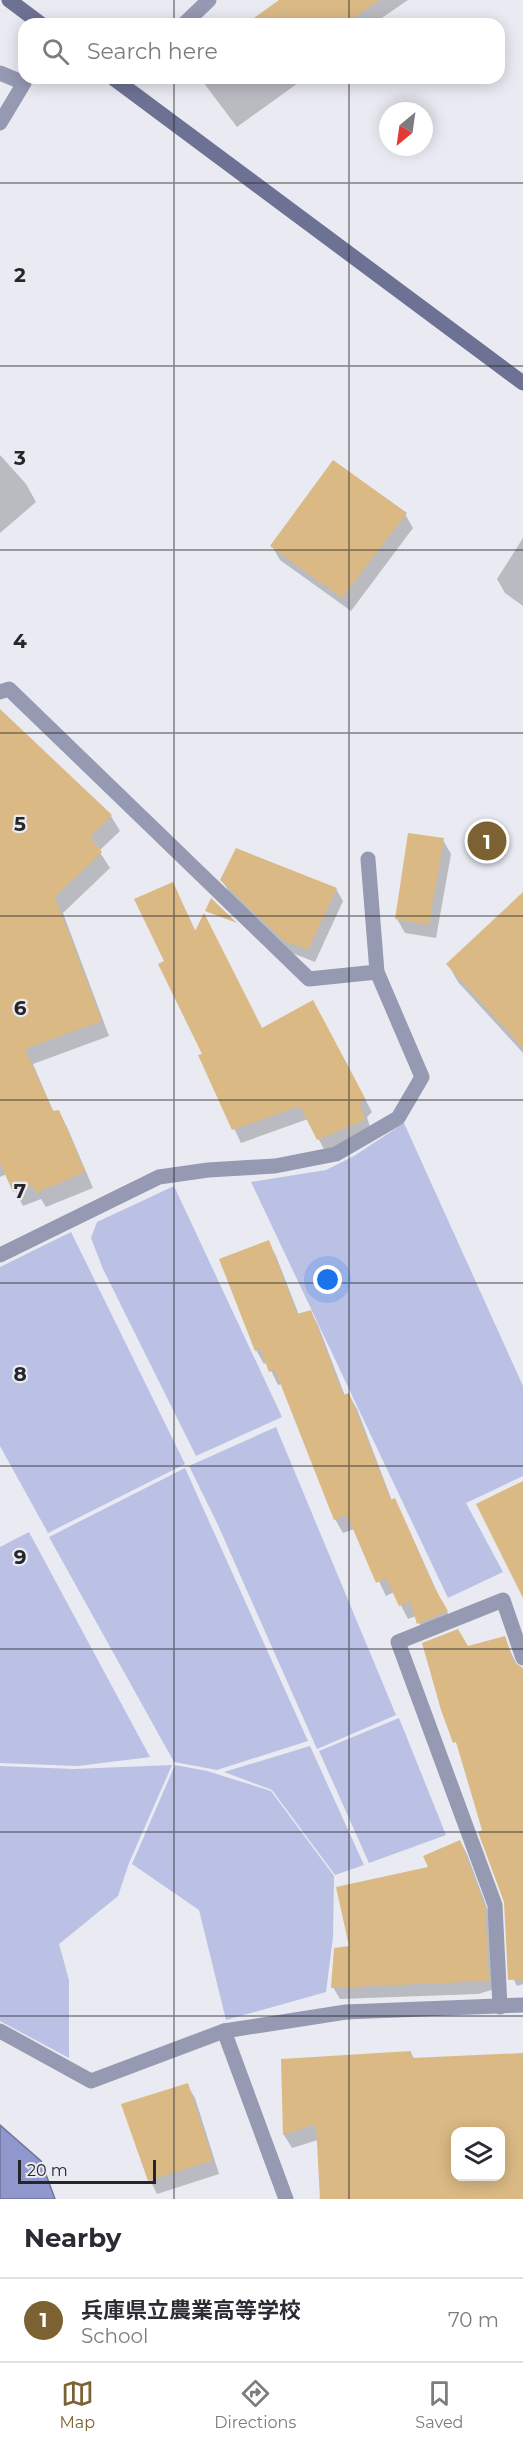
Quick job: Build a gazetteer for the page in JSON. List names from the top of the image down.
{
  "scale_bar": "20 m",
  "north": "bottom left",
  "page": {
    "search": "Search here",
    "pins": "1",
    "scale": "20 m",
    "heading": "Nearby",
    "list": [
      {
        "mark": "1",
        "name": "兵庫県立農業高等学校",
        "note": "School",
        "value": "70 m"
      }
    ],
    "nav": ["Map", "Directions", "Saved"]
  },
  "grid": {
    "rows": [
      "2",
      "3",
      "4",
      "5",
      "6",
      "7",
      "8",
      "9"
    ]
  }
}
